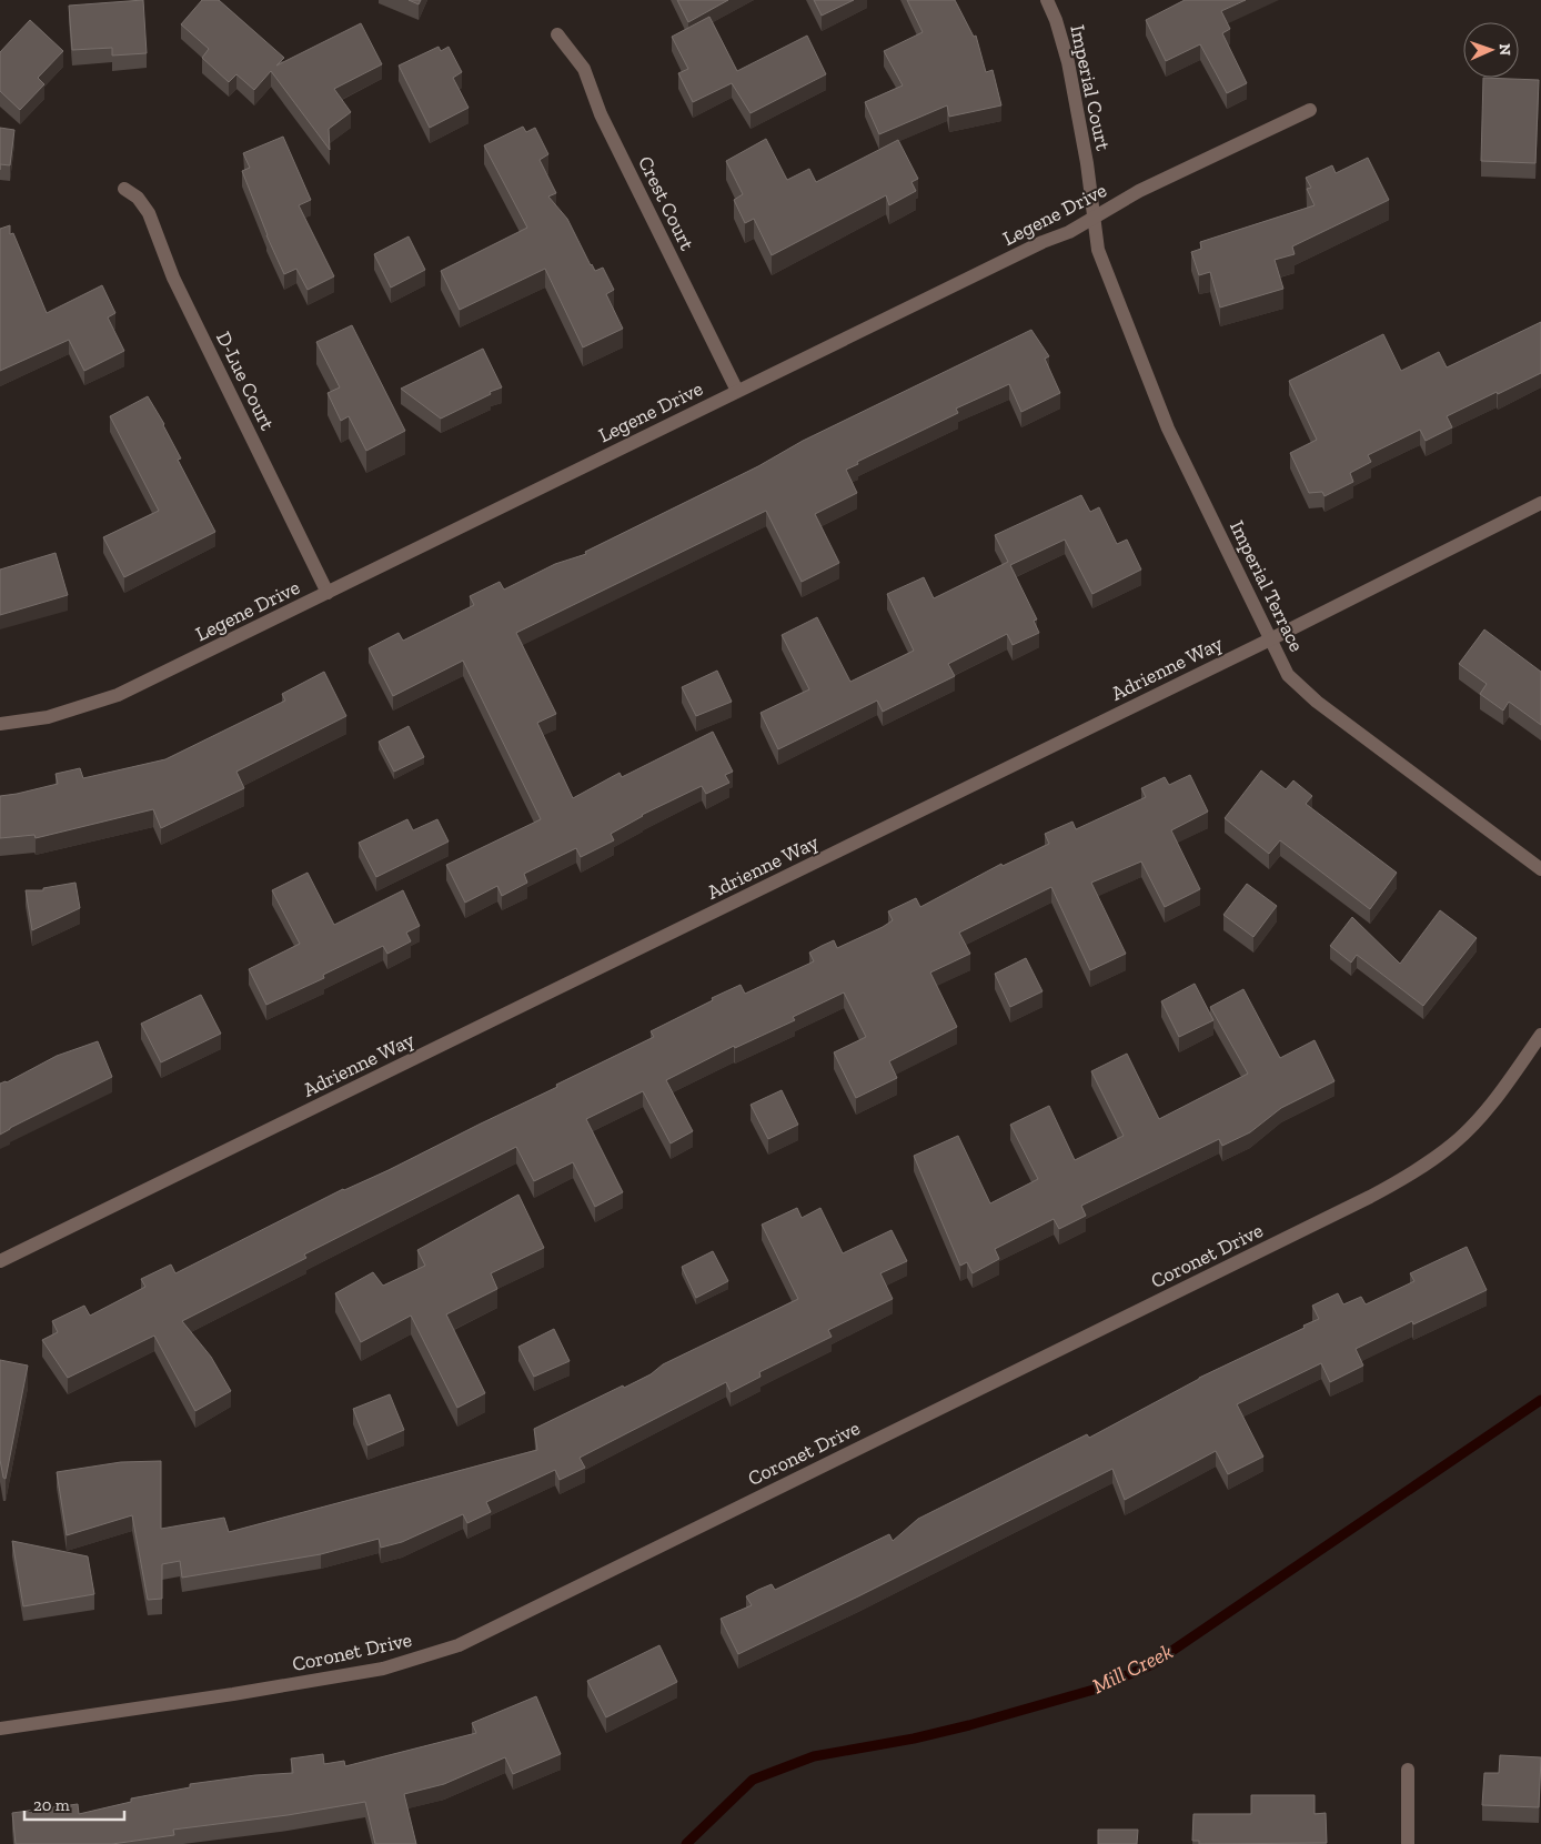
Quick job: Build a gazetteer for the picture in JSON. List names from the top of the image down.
{
  "streets": {
    "street": [
      "Imperial Court",
      "Crest Court",
      "Legene Drive",
      "D-Lue Court",
      "Imperial Terrace",
      "Adrienne Way",
      "Coronet Drive"
    ]
  },
  "crossings": [
    ["Imperial Court", "Legene Drive"],
    ["Imperial Court", "Imperial Terrace"],
    ["Crest Court", "Legene Drive"],
    ["Legene Drive", "D-Lue Court"],
    ["Legene Drive", "Imperial Terrace"],
    ["Imperial Terrace", "Adrienne Way"]
  ],
  "water": ["Mill Creek"],
  "scale_bar": "20 m",
  "north": "right"
}
